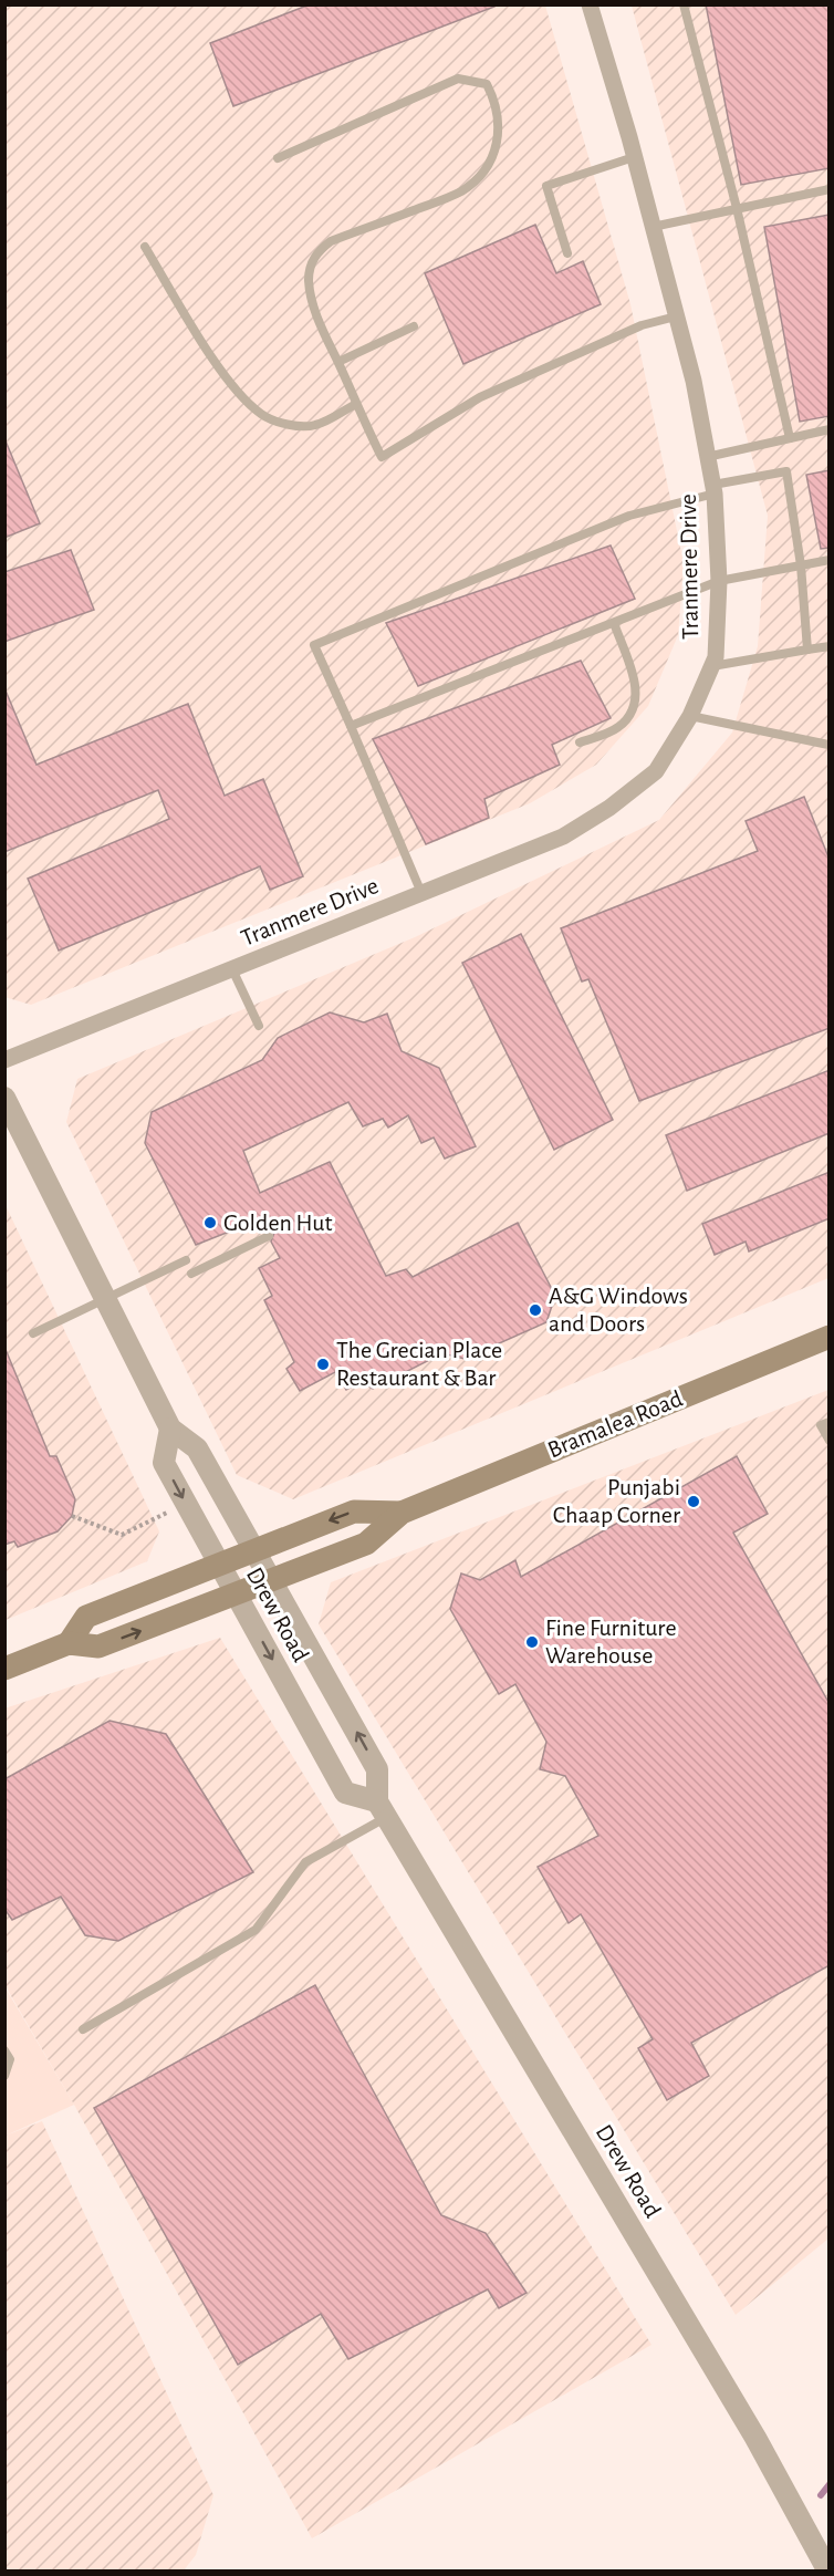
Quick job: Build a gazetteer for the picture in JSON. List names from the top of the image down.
{
  "streets": {
    "main road": ["Bramalea Road"],
    "street": ["Tranmere Drive", "Drew Road"]
  },
  "crossings": [
    ["Bramalea Road", "Drew Road"]
  ],
  "places": [
    "Golden Hut",
    "A&G Windows and Doors",
    "The Grecian Place Restaurant & Bar",
    "Punjabi Chaap Corner",
    "Fine Furniture Warehouse"
  ]
}
